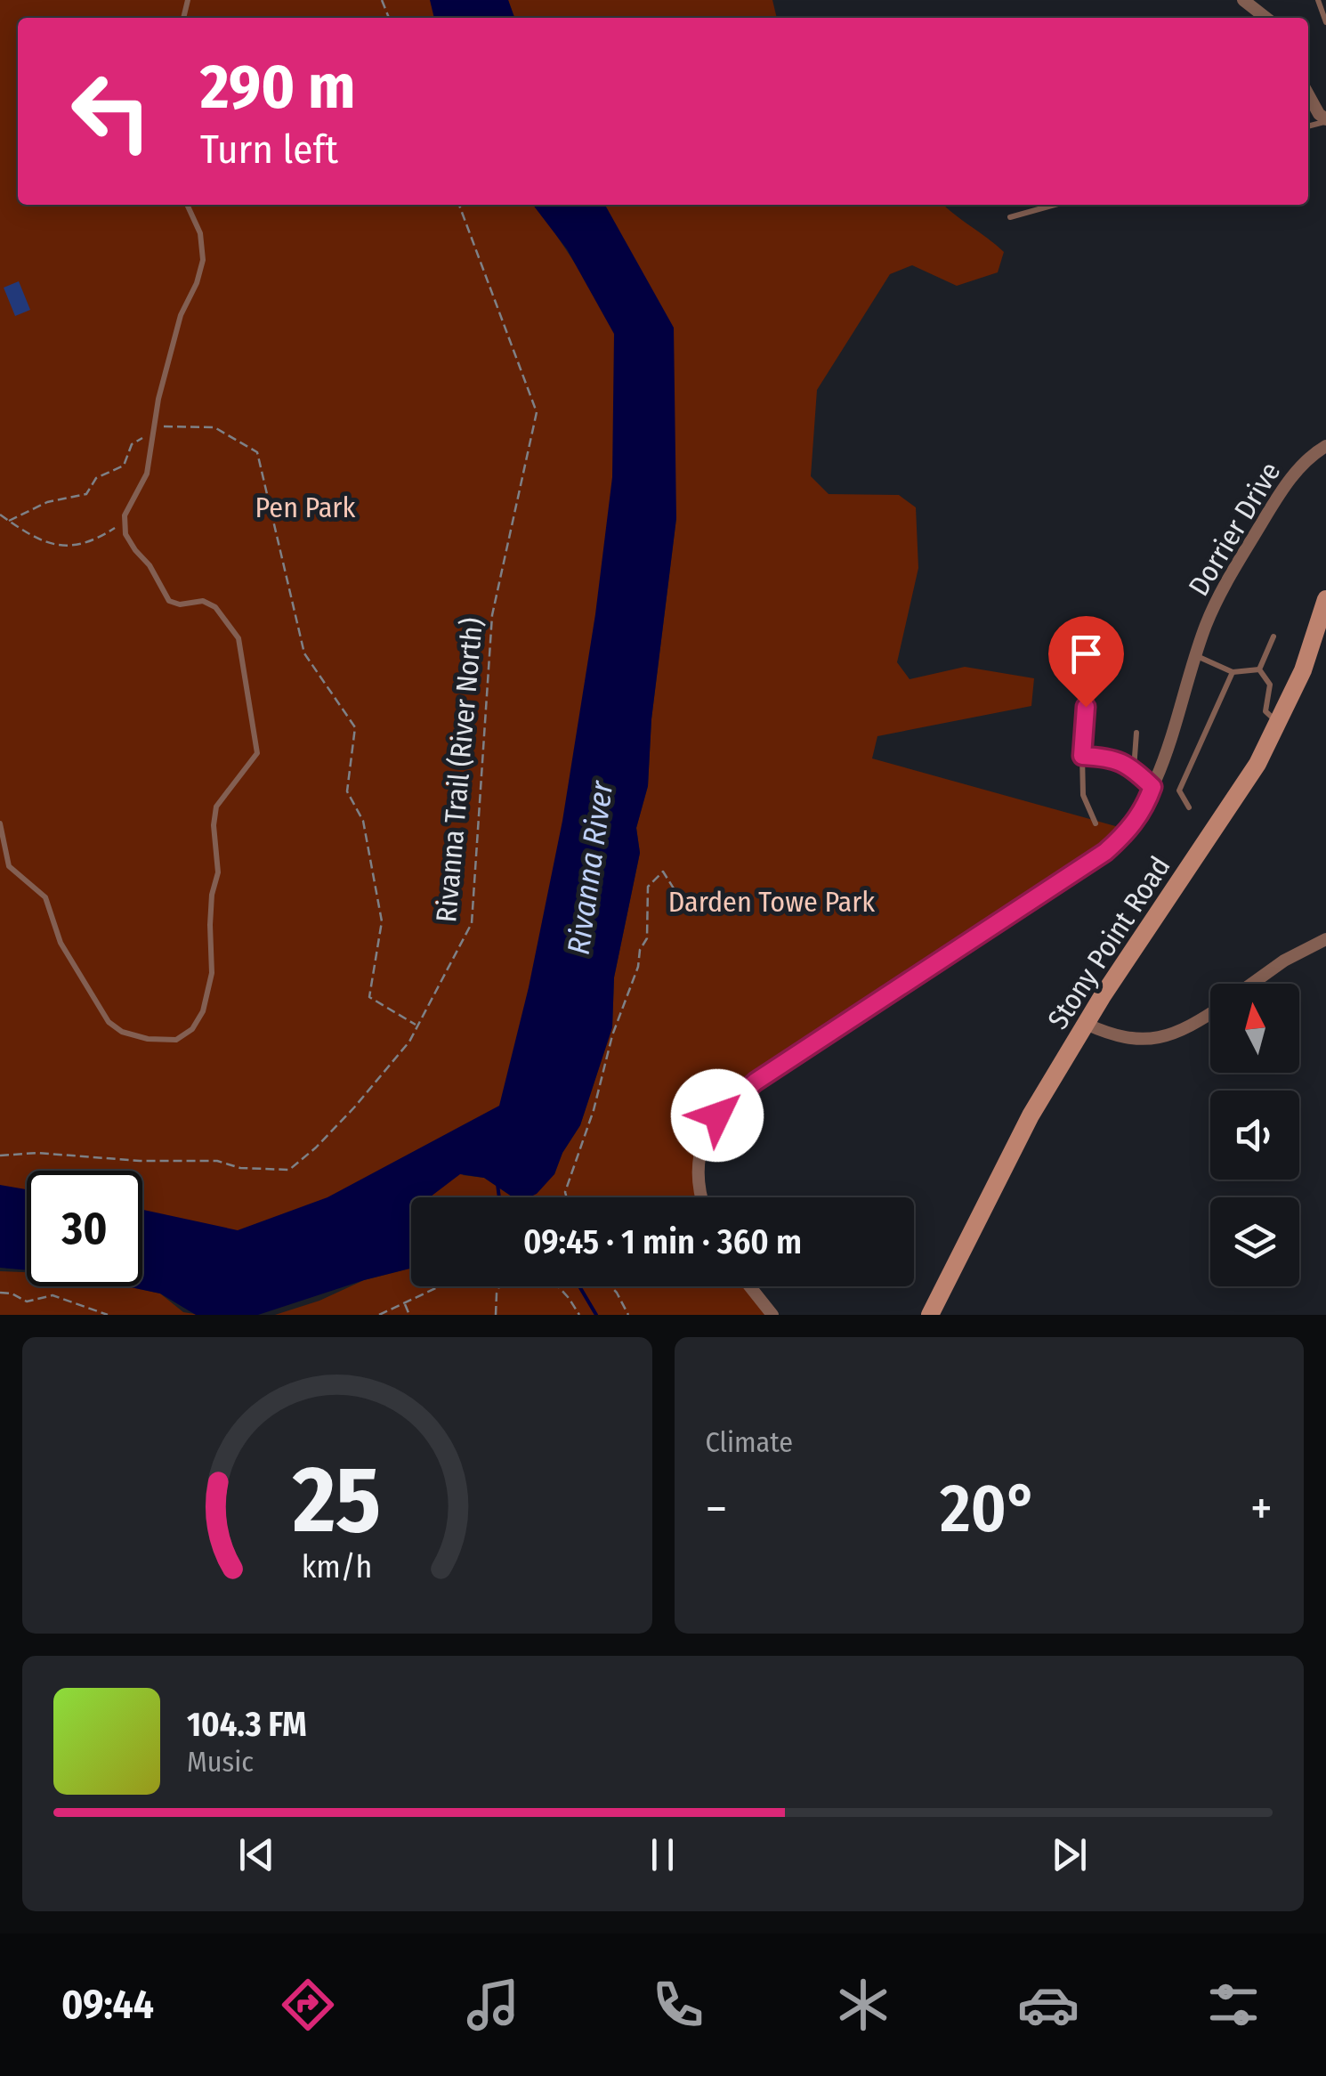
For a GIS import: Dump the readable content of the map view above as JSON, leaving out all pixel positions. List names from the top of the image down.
{
  "streets": {
    "main road": ["Stony Point Road"],
    "street": ["Dorrier Drive"],
    "path": ["Rivanna Trail (River North)"]
  },
  "water": ["Rivanna River"],
  "parks": ["Pen Park", "Darden Towe Park"],
  "north": "top",
  "page": {
    "turn": ["290 m", "Turn left"],
    "limit": "30",
    "trip": "09:45 · 1 min · 360 m",
    "tile": "Climate",
    "heat": ["−", "20°", "+"],
    "song": ["104.3 FM", "Music"],
    "tabs": "09:44",
    "gauge": ["25", "km/h"]
  }
}
